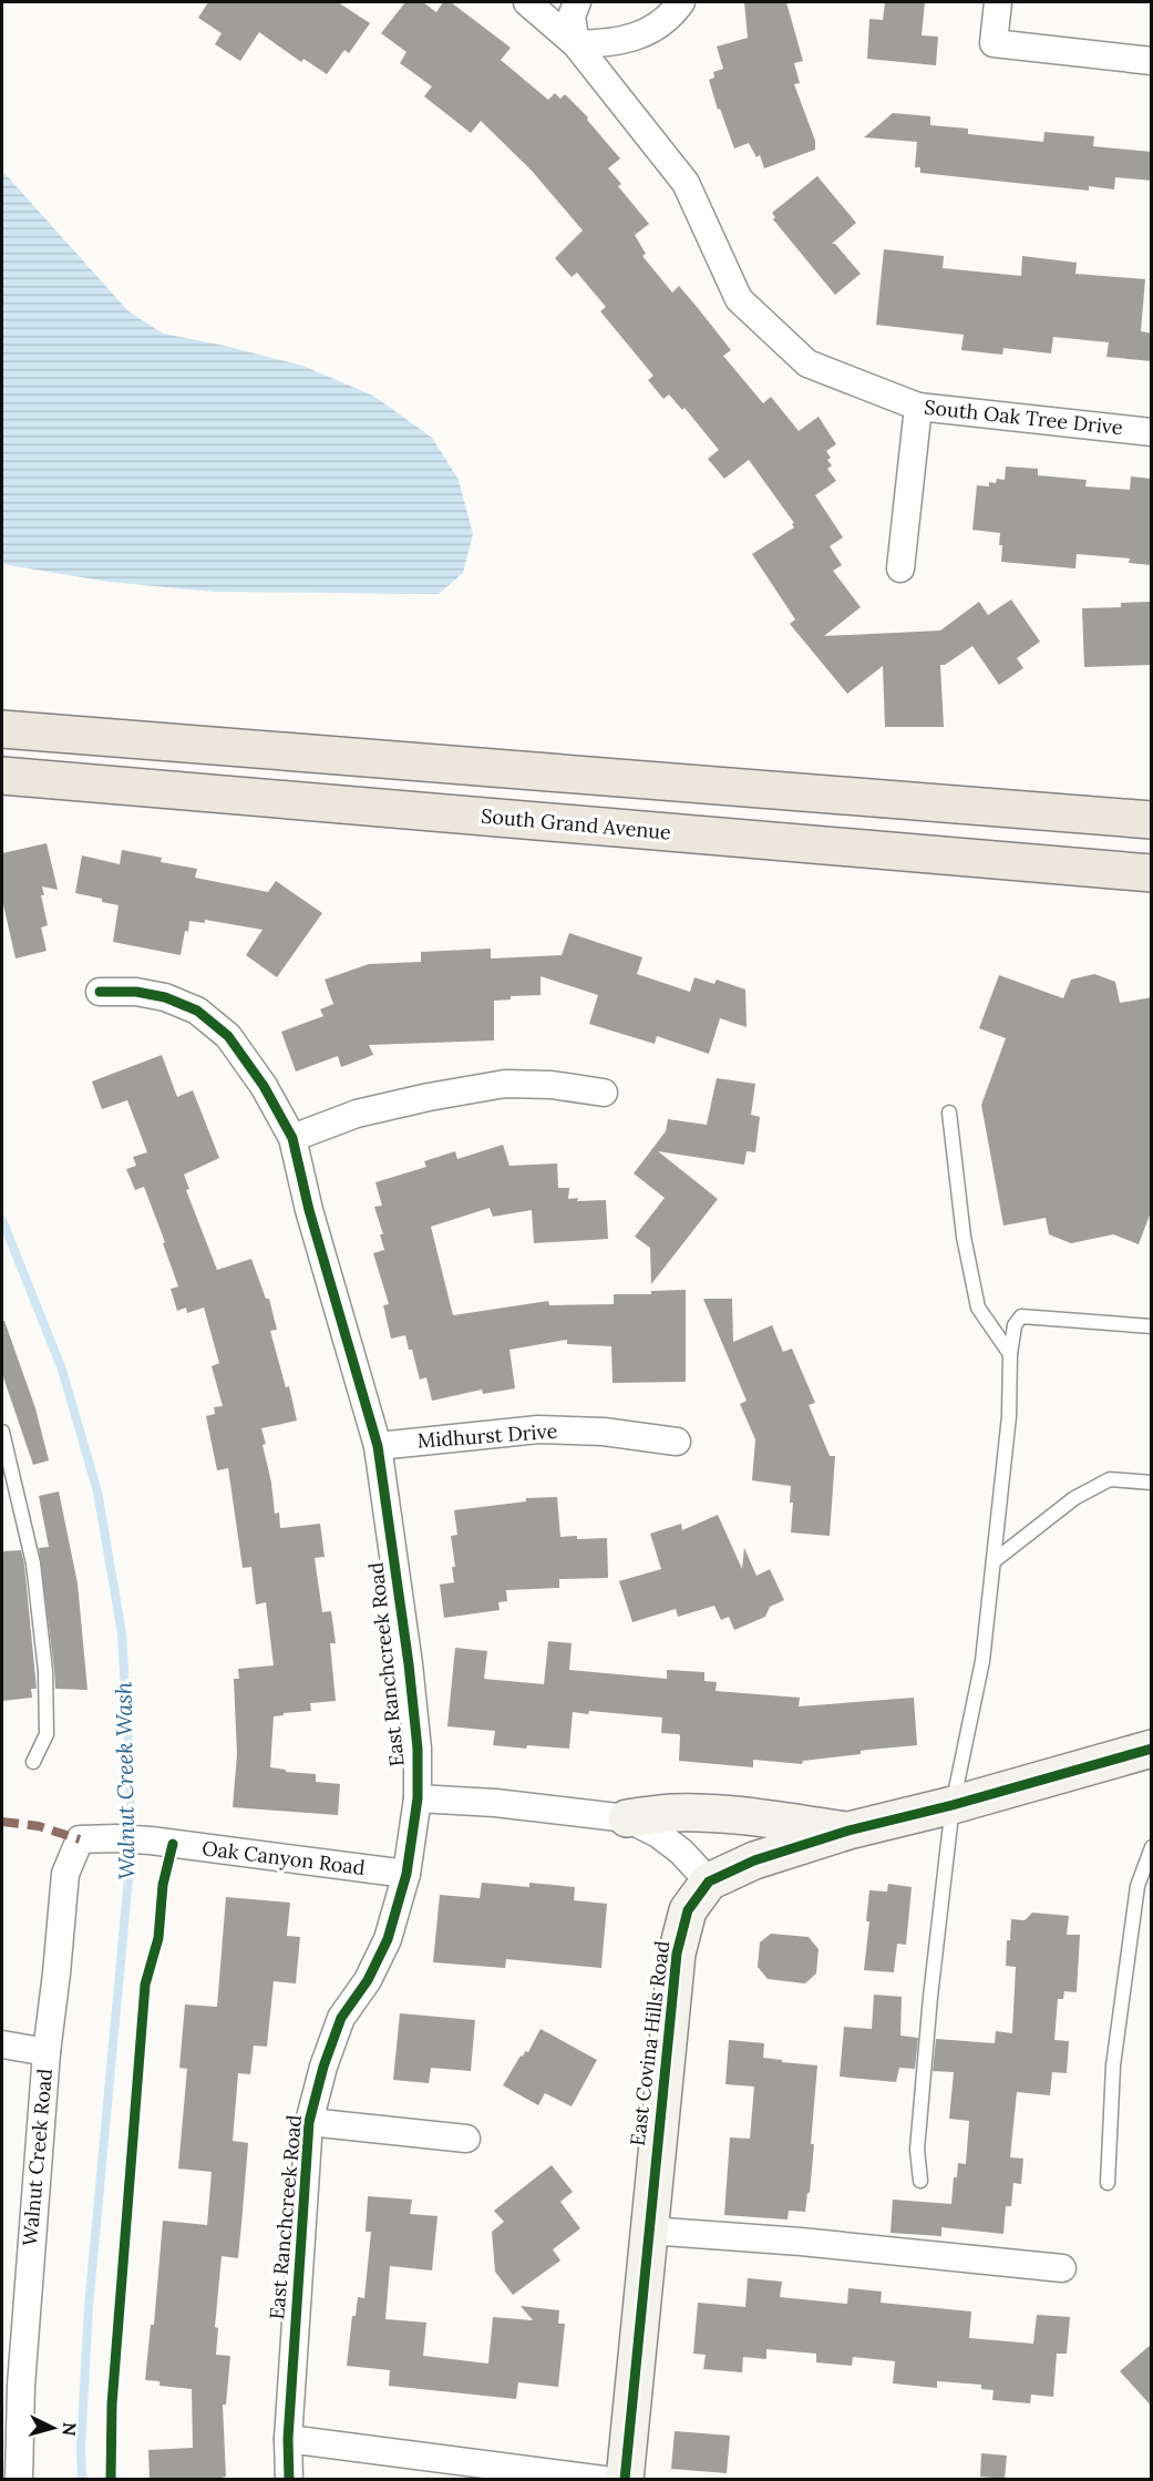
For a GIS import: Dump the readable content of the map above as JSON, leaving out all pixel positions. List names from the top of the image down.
{
  "streets": {
    "main road": ["South Grand Avenue"],
    "street": [
      "South Oak Tree Drive",
      "Midhurst Drive",
      "East Ranchcreek Road",
      "Oak Canyon Road",
      "East Covina Hills Road",
      "Walnut Creek Road"
    ]
  },
  "crossings": [
    ["Midhurst Drive", "East Ranchcreek Road"],
    ["East Ranchcreek Road", "Oak Canyon Road"],
    ["Oak Canyon Road", "Walnut Creek Road"]
  ],
  "water": ["Walnut Creek Wash"],
  "north": "right"
}
